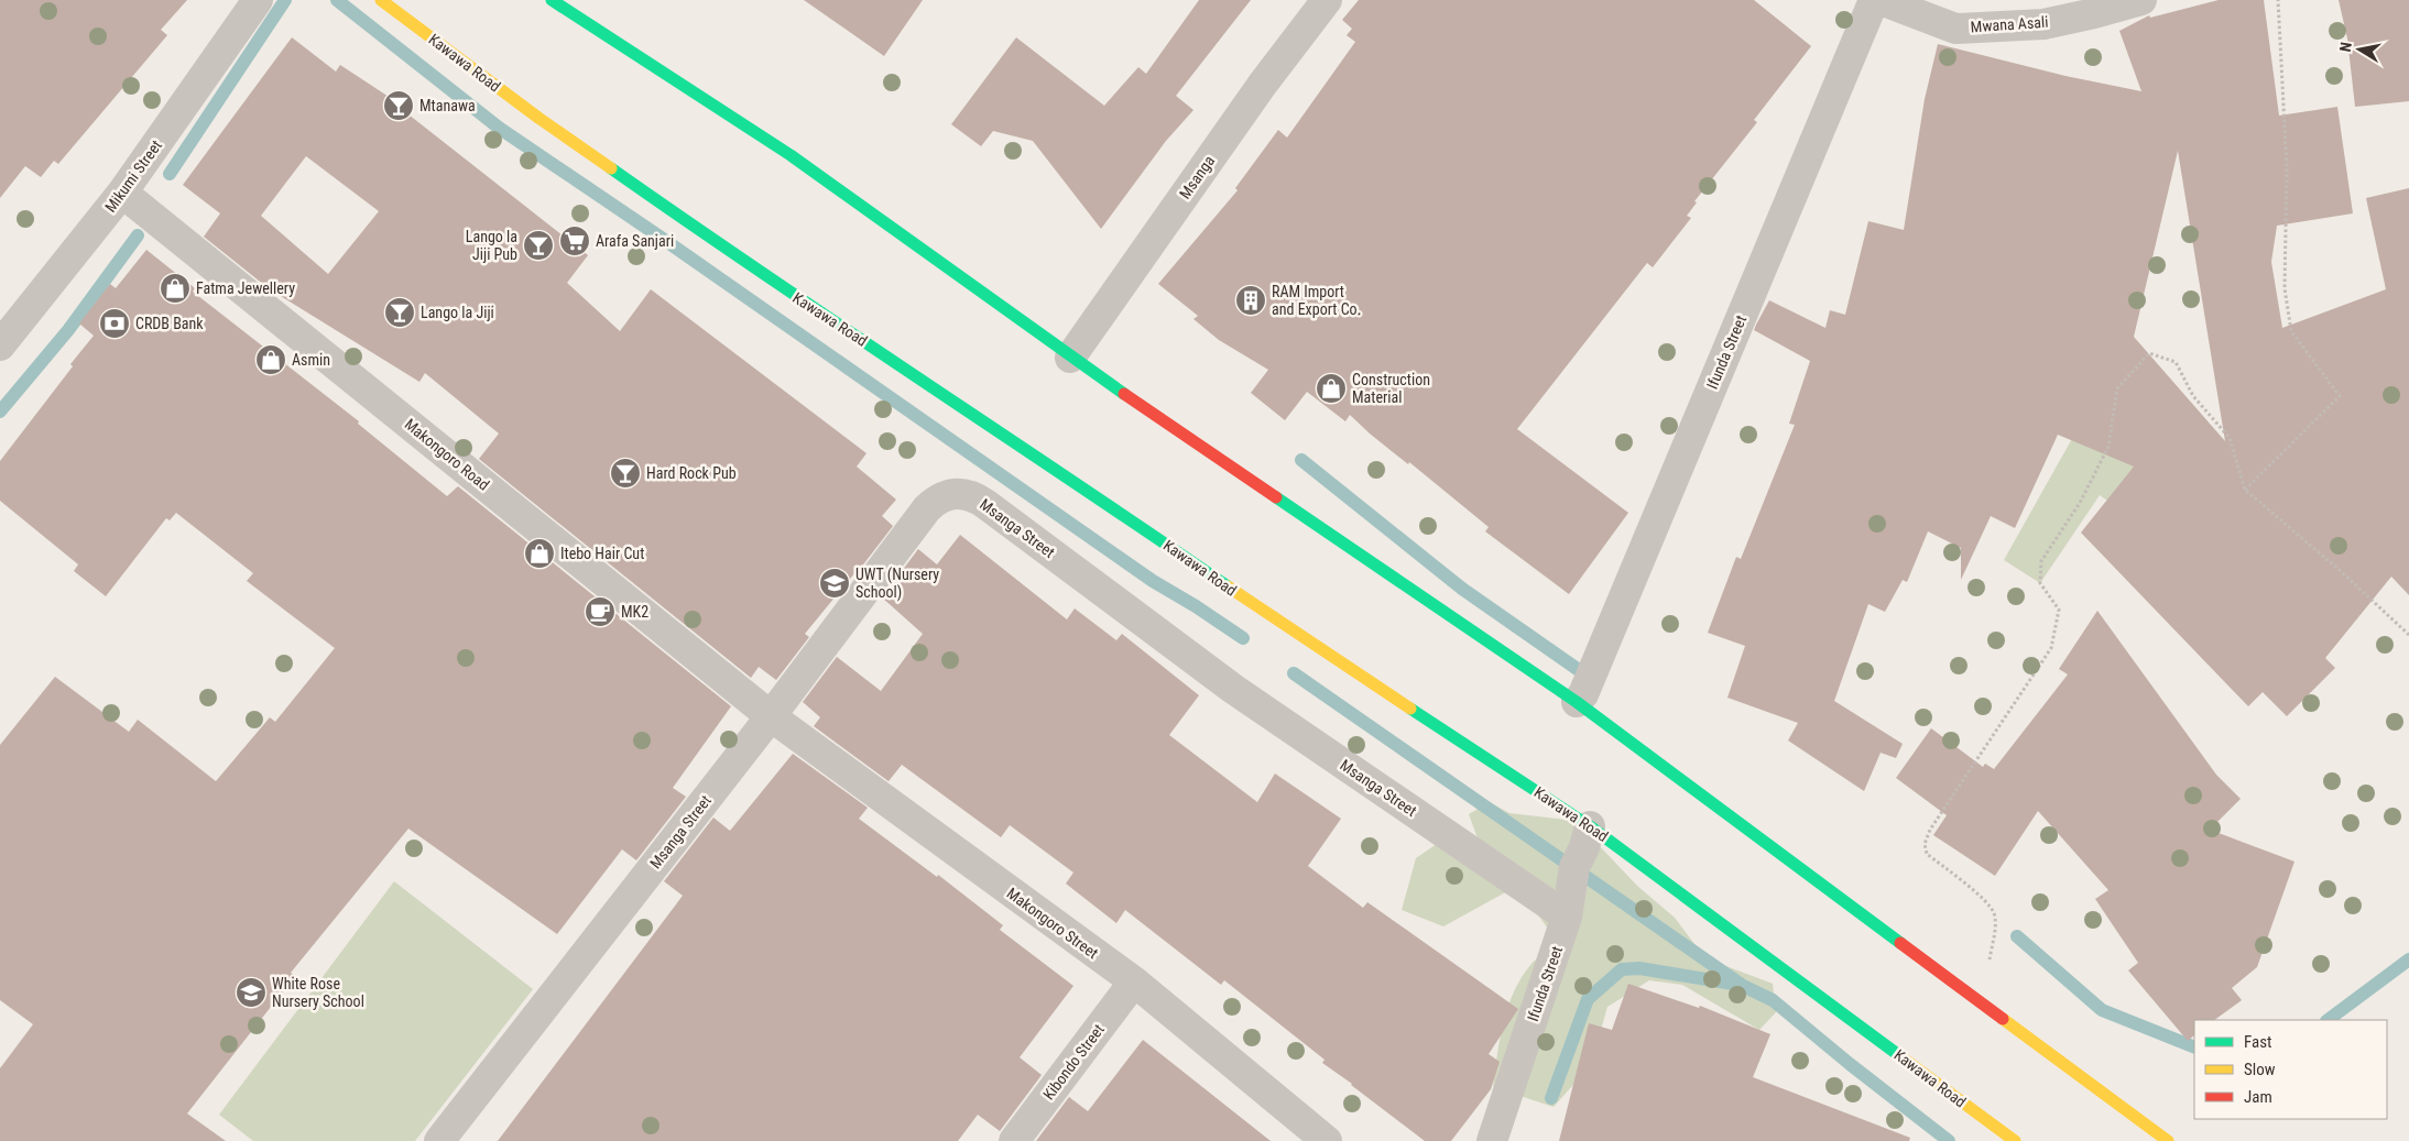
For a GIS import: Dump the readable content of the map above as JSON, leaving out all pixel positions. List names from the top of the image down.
{
  "streets": {
    "main road": ["Kawawa Road"],
    "street": [
      "Mwana Asali",
      "Mikumi Street",
      "Msanga",
      "Ifunda Street",
      "Makongoro Road",
      "Msanga Street",
      "Makongoro Street",
      "Kibondo Street"
    ]
  },
  "crossings": [
    ["Kawawa Road", "Ifunda Street"],
    ["Mikumi Street", "Makongoro Road"],
    ["Ifunda Street", "Msanga Street"],
    ["Makongoro Road", "Msanga Street"],
    ["Makongoro Road", "Makongoro Street"],
    ["Msanga Street", "Makongoro Street"],
    ["Makongoro Street", "Kibondo Street"]
  ],
  "places": {
    "bar": [
      "Mtanawa",
      "Lango la Jiji Pub",
      "Lango la Jiji",
      "Hard Rock Pub"
    ],
    "supermarket": ["Arafa Sanjari"],
    "shop": [
      "Fatma Jewellery",
      "Asmin",
      "Construction Material",
      "Itebo Hair Cut"
    ],
    "building": ["RAM Import and Export Co."],
    "bank": ["CRDB Bank"],
    "school or university": ["UWT (Nursery School)", "White Rose Nursery School"],
    "cafe": ["MK2"]
  },
  "legend": ["Fast", "Slow", "Jam"],
  "north": "left"
}
